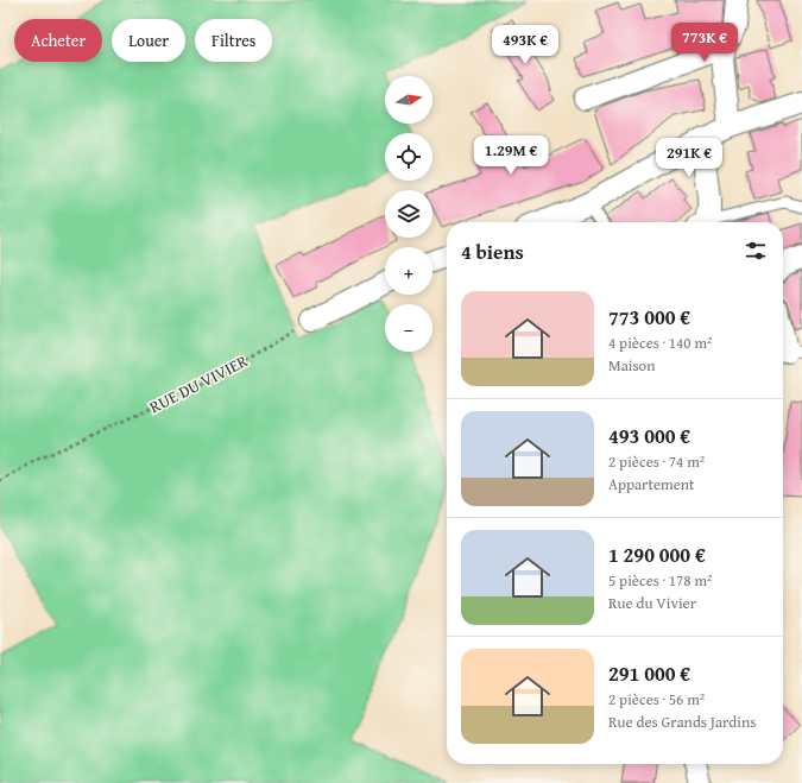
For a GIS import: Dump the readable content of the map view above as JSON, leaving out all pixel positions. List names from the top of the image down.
{
  "streets": {
    "path": ["RUE DU VIVIER"]
  },
  "north": "right",
  "page": {
    "chip": ["Acheter", "Louer", "Filtres"],
    "price": [
      "773K €",
      "493K €",
      "1.29M €",
      "291K €"
    ],
    "map_buttons": ["+", "−"],
    "heading": "4 biens",
    "list": [
      {
        "name": "773 000 €",
        "note": "4 pièces · 140 m² · Maison"
      },
      {
        "name": "493 000 €",
        "note": "2 pièces · 74 m² · Appartement"
      },
      {
        "name": "1 290 000 €",
        "note": "5 pièces · 178 m² · Rue du Vivier"
      },
      {
        "name": "291 000 €",
        "note": "2 pièces · 56 m² · Rue des Grands Jardins"
      }
    ]
  }
}
